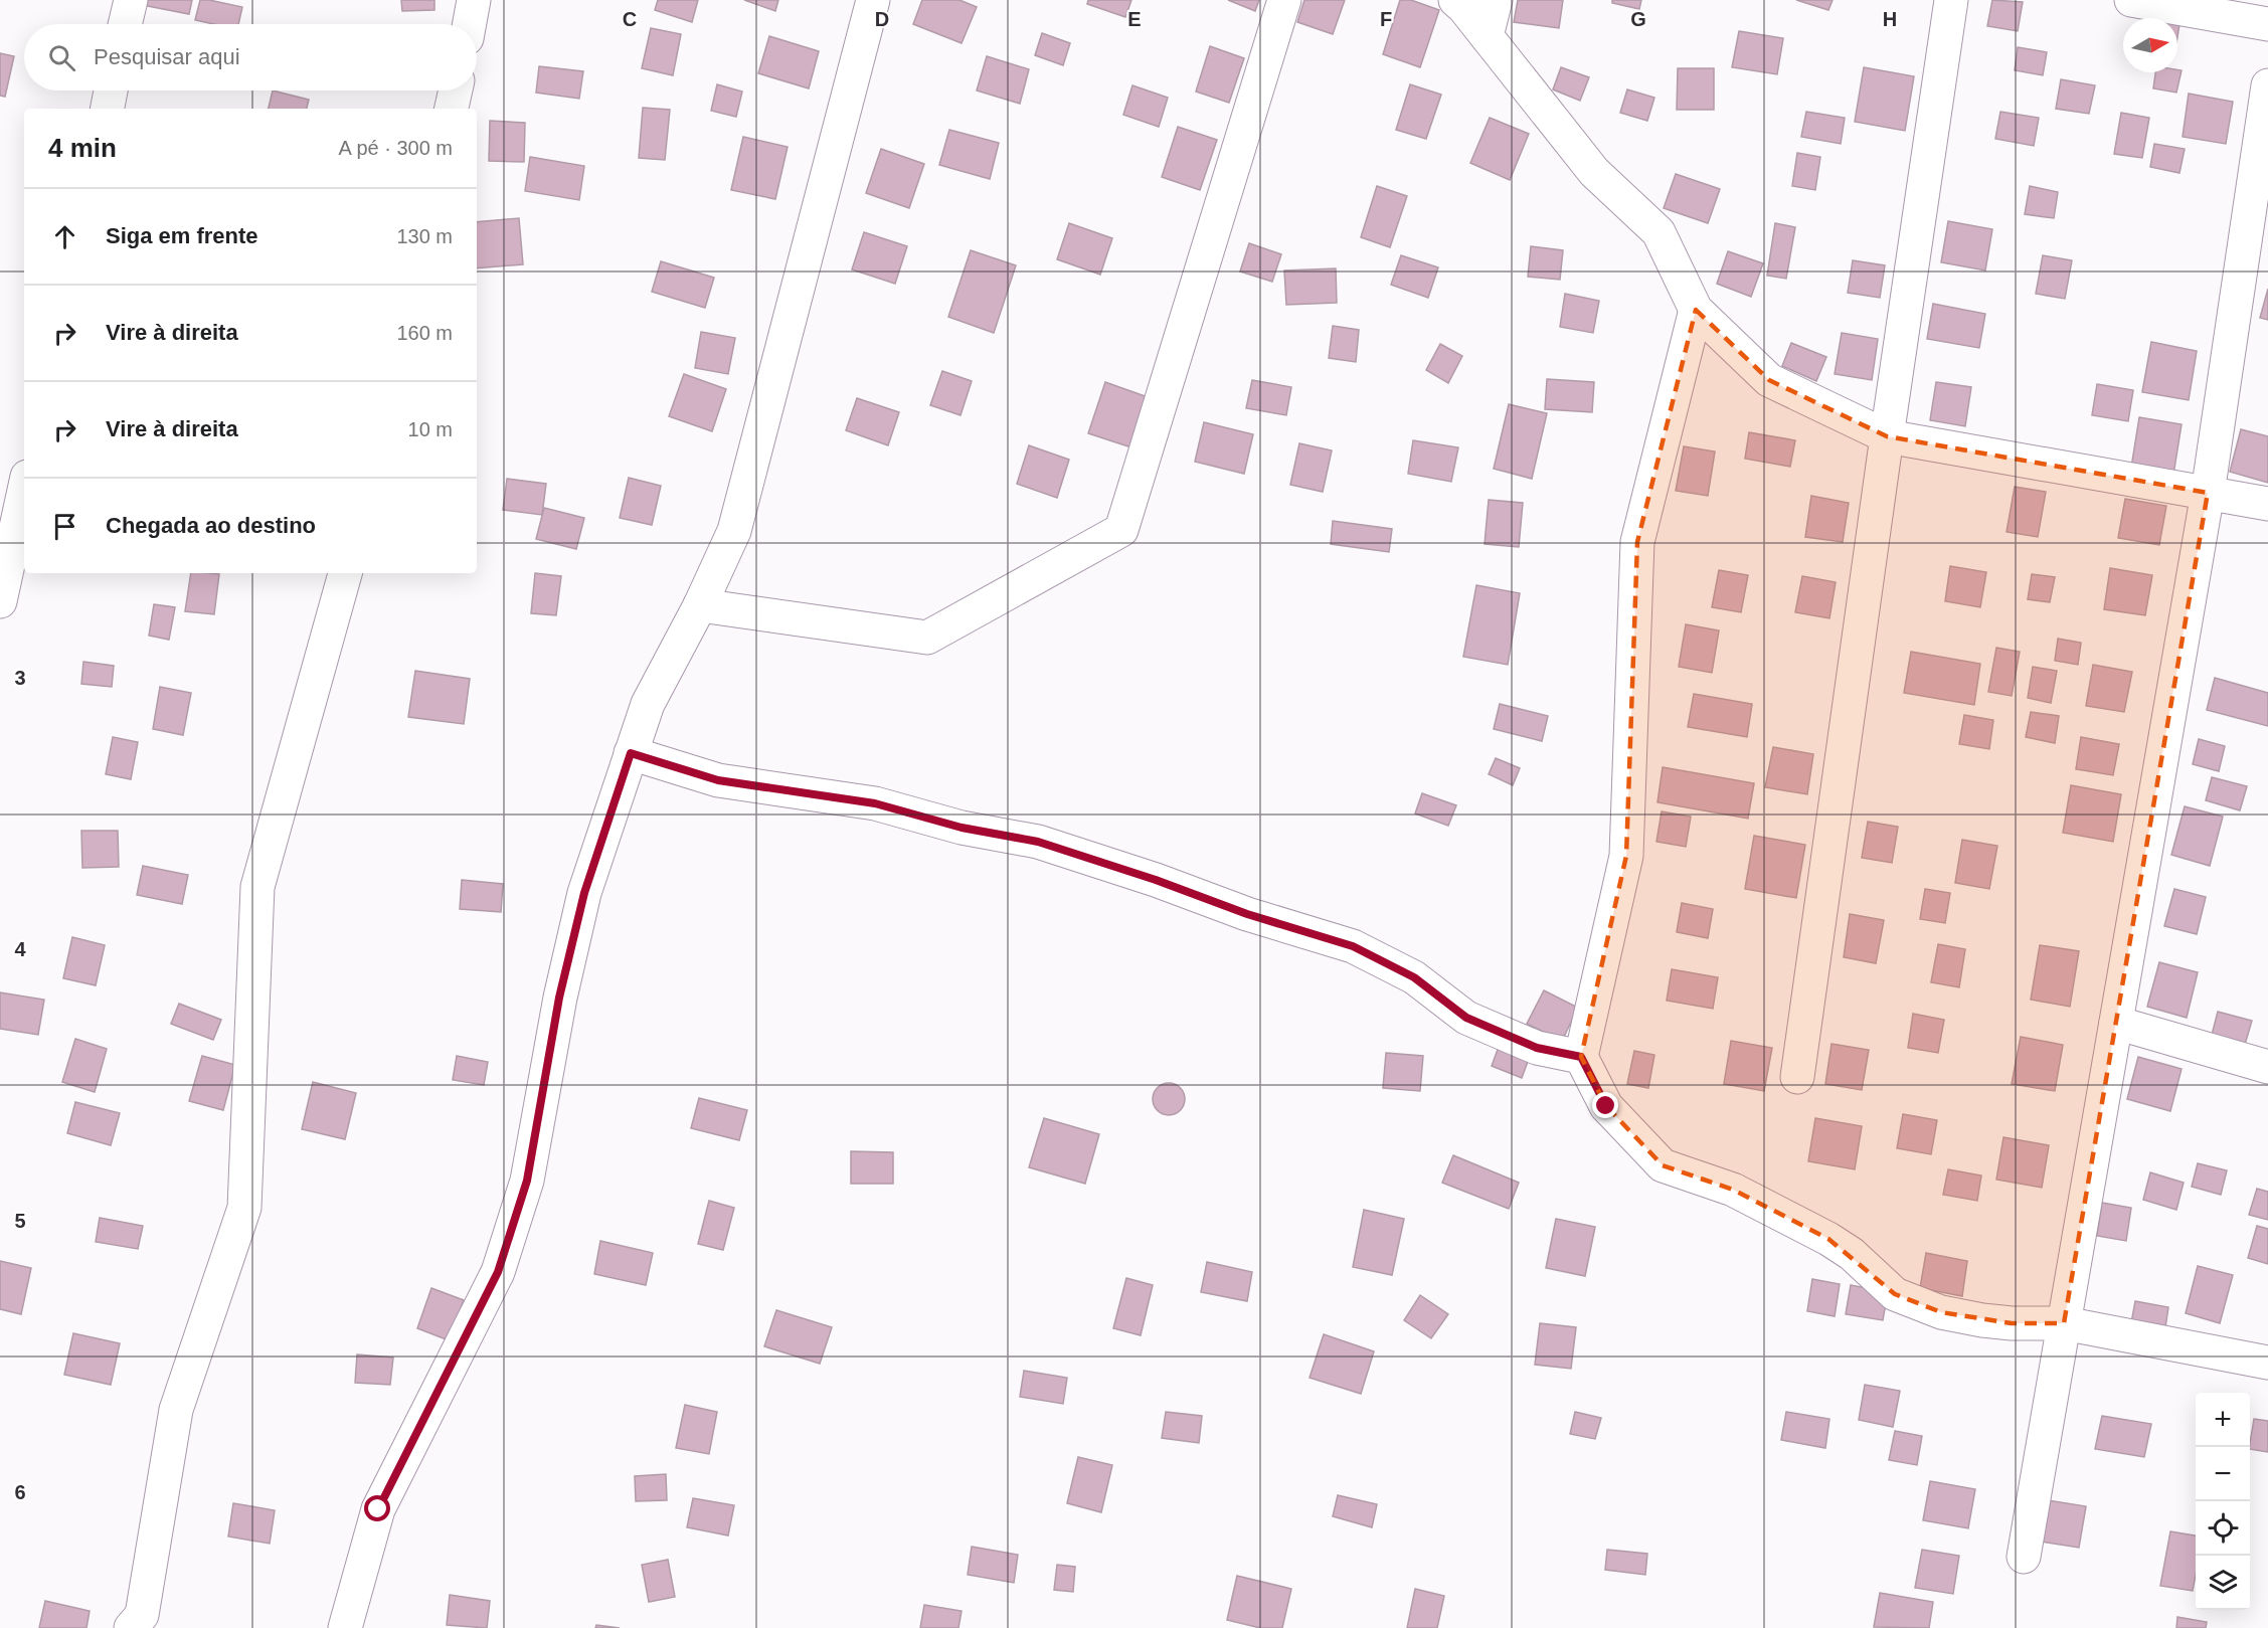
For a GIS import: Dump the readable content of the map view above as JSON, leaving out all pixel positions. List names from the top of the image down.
{
  "north": "right",
  "page": {
    "search": "Pesquisar aqui",
    "heading": ["4 min", "A pé · 300 m"],
    "list": [
      ["Siga em frente", "130 m"],
      ["Vire à direita", "160 m"],
      ["Vire à direita", "10 m"],
      "Chegada ao destino"
    ],
    "map_buttons": ["+", "−"]
  },
  "grid": {
    "columns": [
      "C",
      "D",
      "E",
      "F",
      "G",
      "H"
    ],
    "rows": [
      "3",
      "4",
      "5",
      "6"
    ]
  }
}
